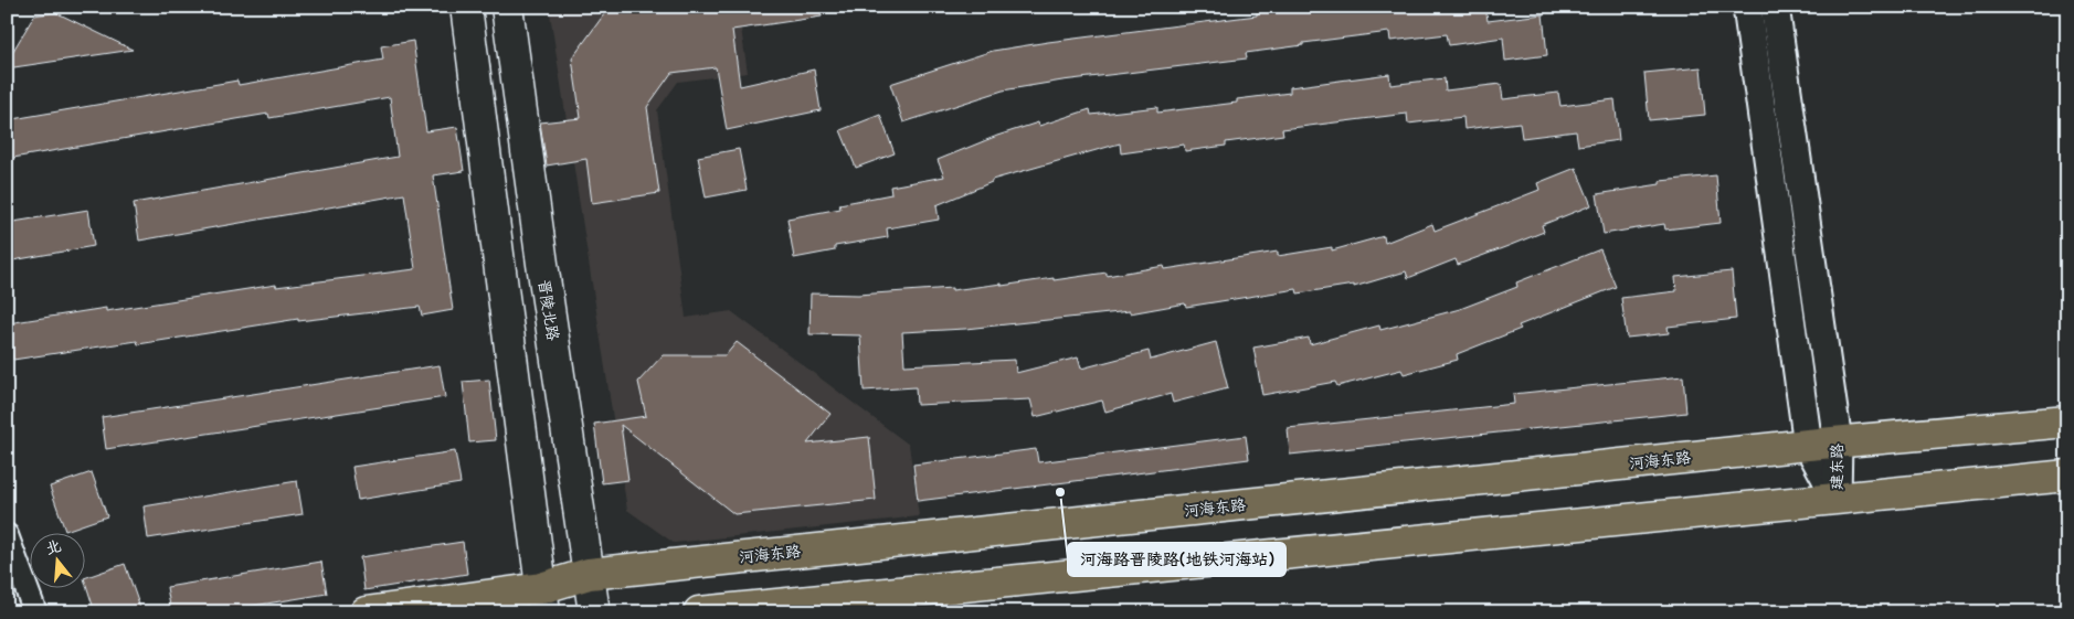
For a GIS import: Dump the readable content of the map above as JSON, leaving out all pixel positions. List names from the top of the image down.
{
  "streets": {
    "main road": ["晋陵北路", "河海东路"],
    "street": ["建东路"]
  },
  "crossings": [
    ["晋陵北路", "河海东路"],
    ["河海东路", "建东路"]
  ],
  "places": ["河海路晋陵路(地铁河海站)"],
  "north": "top"
}
